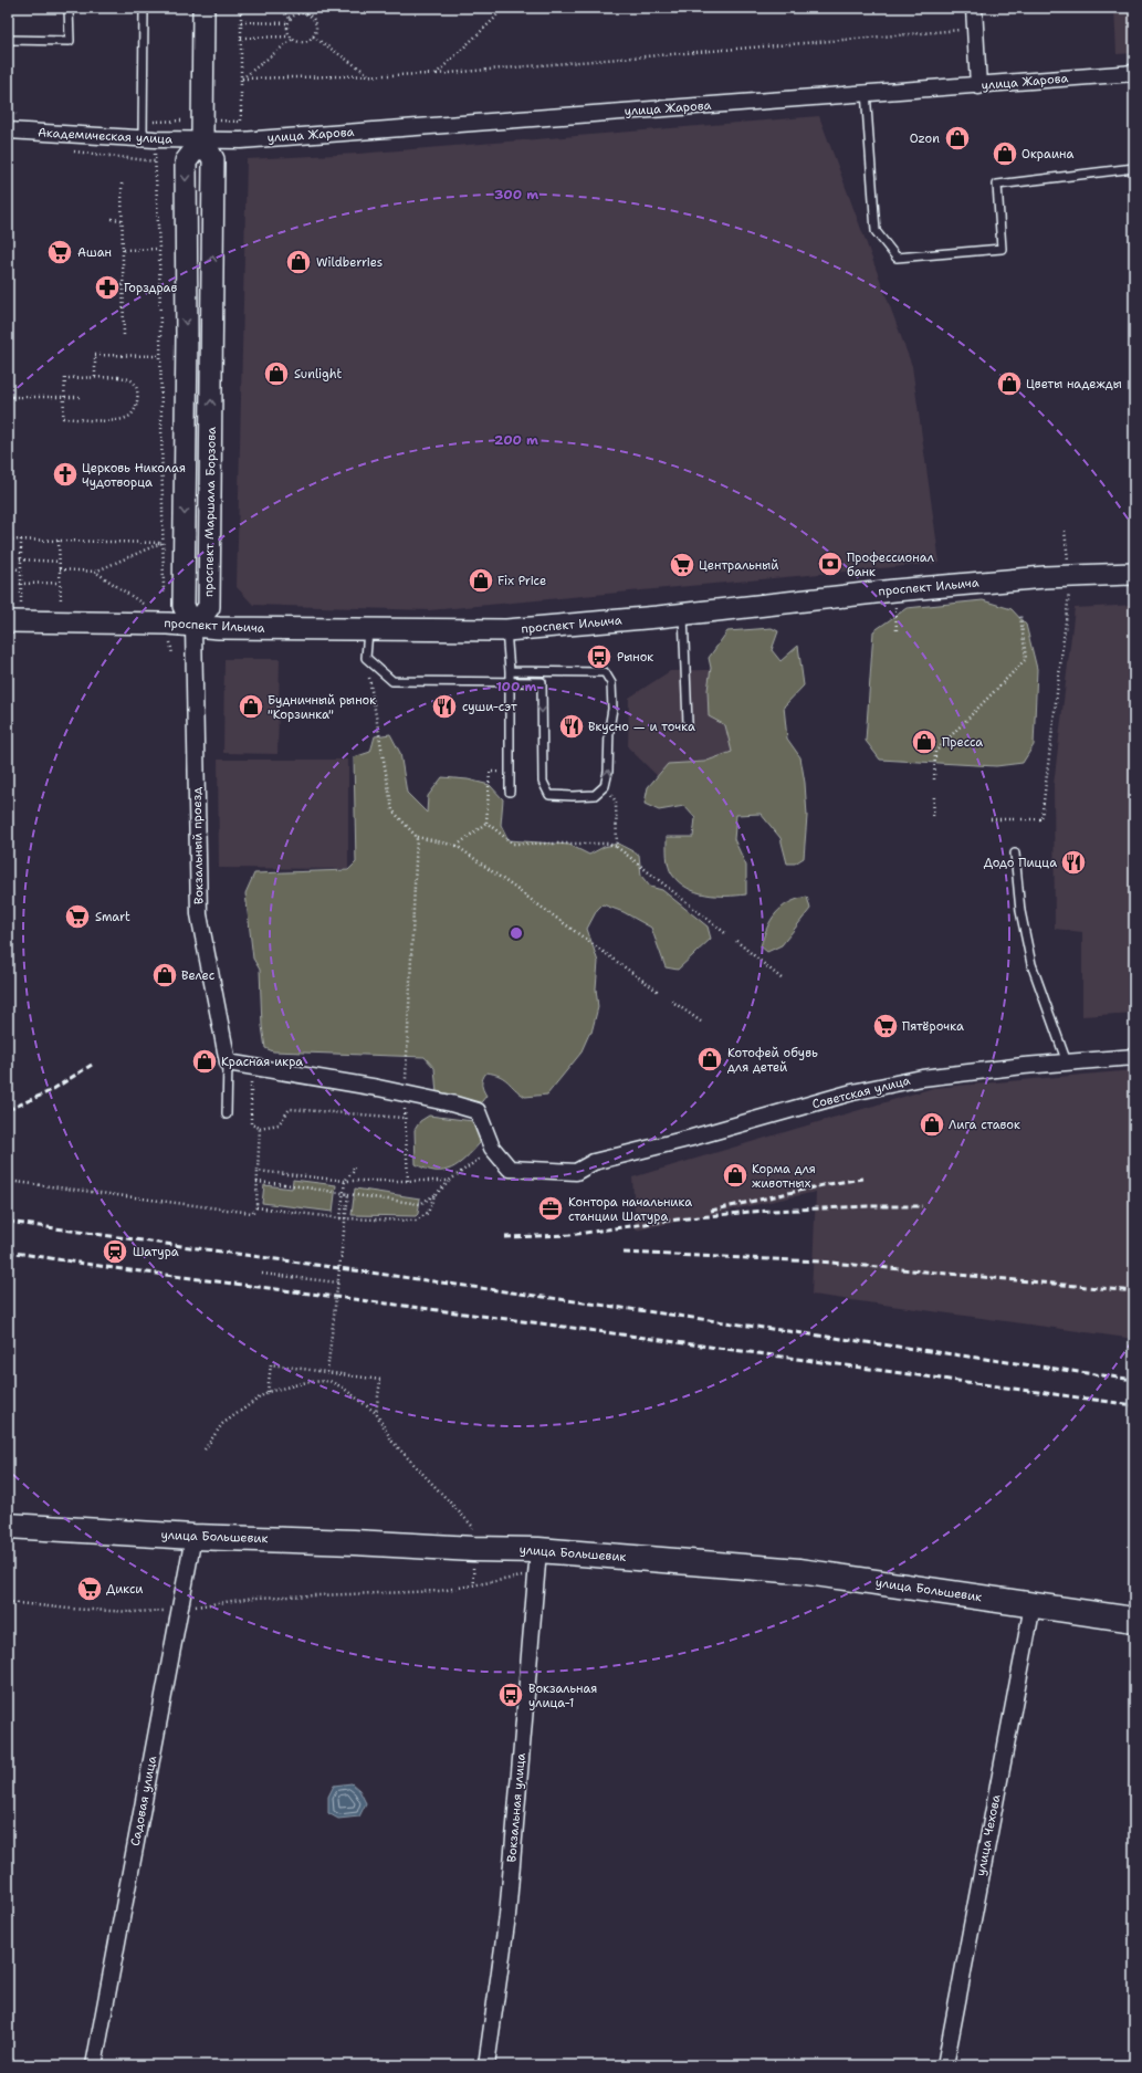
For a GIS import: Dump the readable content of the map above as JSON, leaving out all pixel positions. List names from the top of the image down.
{
  "streets": {
    "main road": ["улица Большевик"],
    "street": [
      "улица Жарова",
      "Академическая улица",
      "проспект Маршала Борзова",
      "проспект Ильича",
      "Вокзальный проезд",
      "Советская улица",
      "Садовая улица",
      "Вокзальная улица",
      "улица Чехова"
    ]
  },
  "crossings": [
    ["улица Жарова", "Академическая улица"],
    ["улица Жарова", "проспект Маршала Борзова"],
    ["Академическая улица", "проспект Маршала Борзова"],
    ["проспект Маршала Борзова", "проспект Ильича"],
    ["проспект Маршала Борзова", "Вокзальный проезд"],
    ["проспект Ильича", "Вокзальный проезд"],
    ["улица Большевик", "Садовая улица"],
    ["улица Большевик", "Вокзальная улица"],
    ["улица Большевик", "улица Чехова"]
  ],
  "places": {
    "shop": [
      "Ozon",
      "Окраина",
      "Wildberries",
      "Sunlight",
      "Цветы надежды",
      "Fix Price",
      "Будничный рынок \"Корзинка\"",
      "Пресса",
      "Велес",
      "Котофей обувь для детей",
      "Красная икра",
      "Лига ставок",
      "Корма для животных"
    ],
    "supermarket": [
      "Ашан",
      "Центральный",
      "Smart",
      "Пятёрочка",
      "Дикси"
    ],
    "pharmacy": ["Горздрав"],
    "church": ["Церковь Николая Чудотворца"],
    "bank": ["Профессионал банк"],
    "bus stop": ["Рынок", "Вокзальная улица-1"],
    "restaurant": ["суши-сэт", "Вкусно — и точка", "Додо Пицца"],
    "office": ["Контора начальника станции Шатура"],
    "station": ["Шатура"]
  },
  "rings": ["300 m", "200 m", "100 m"]
}
